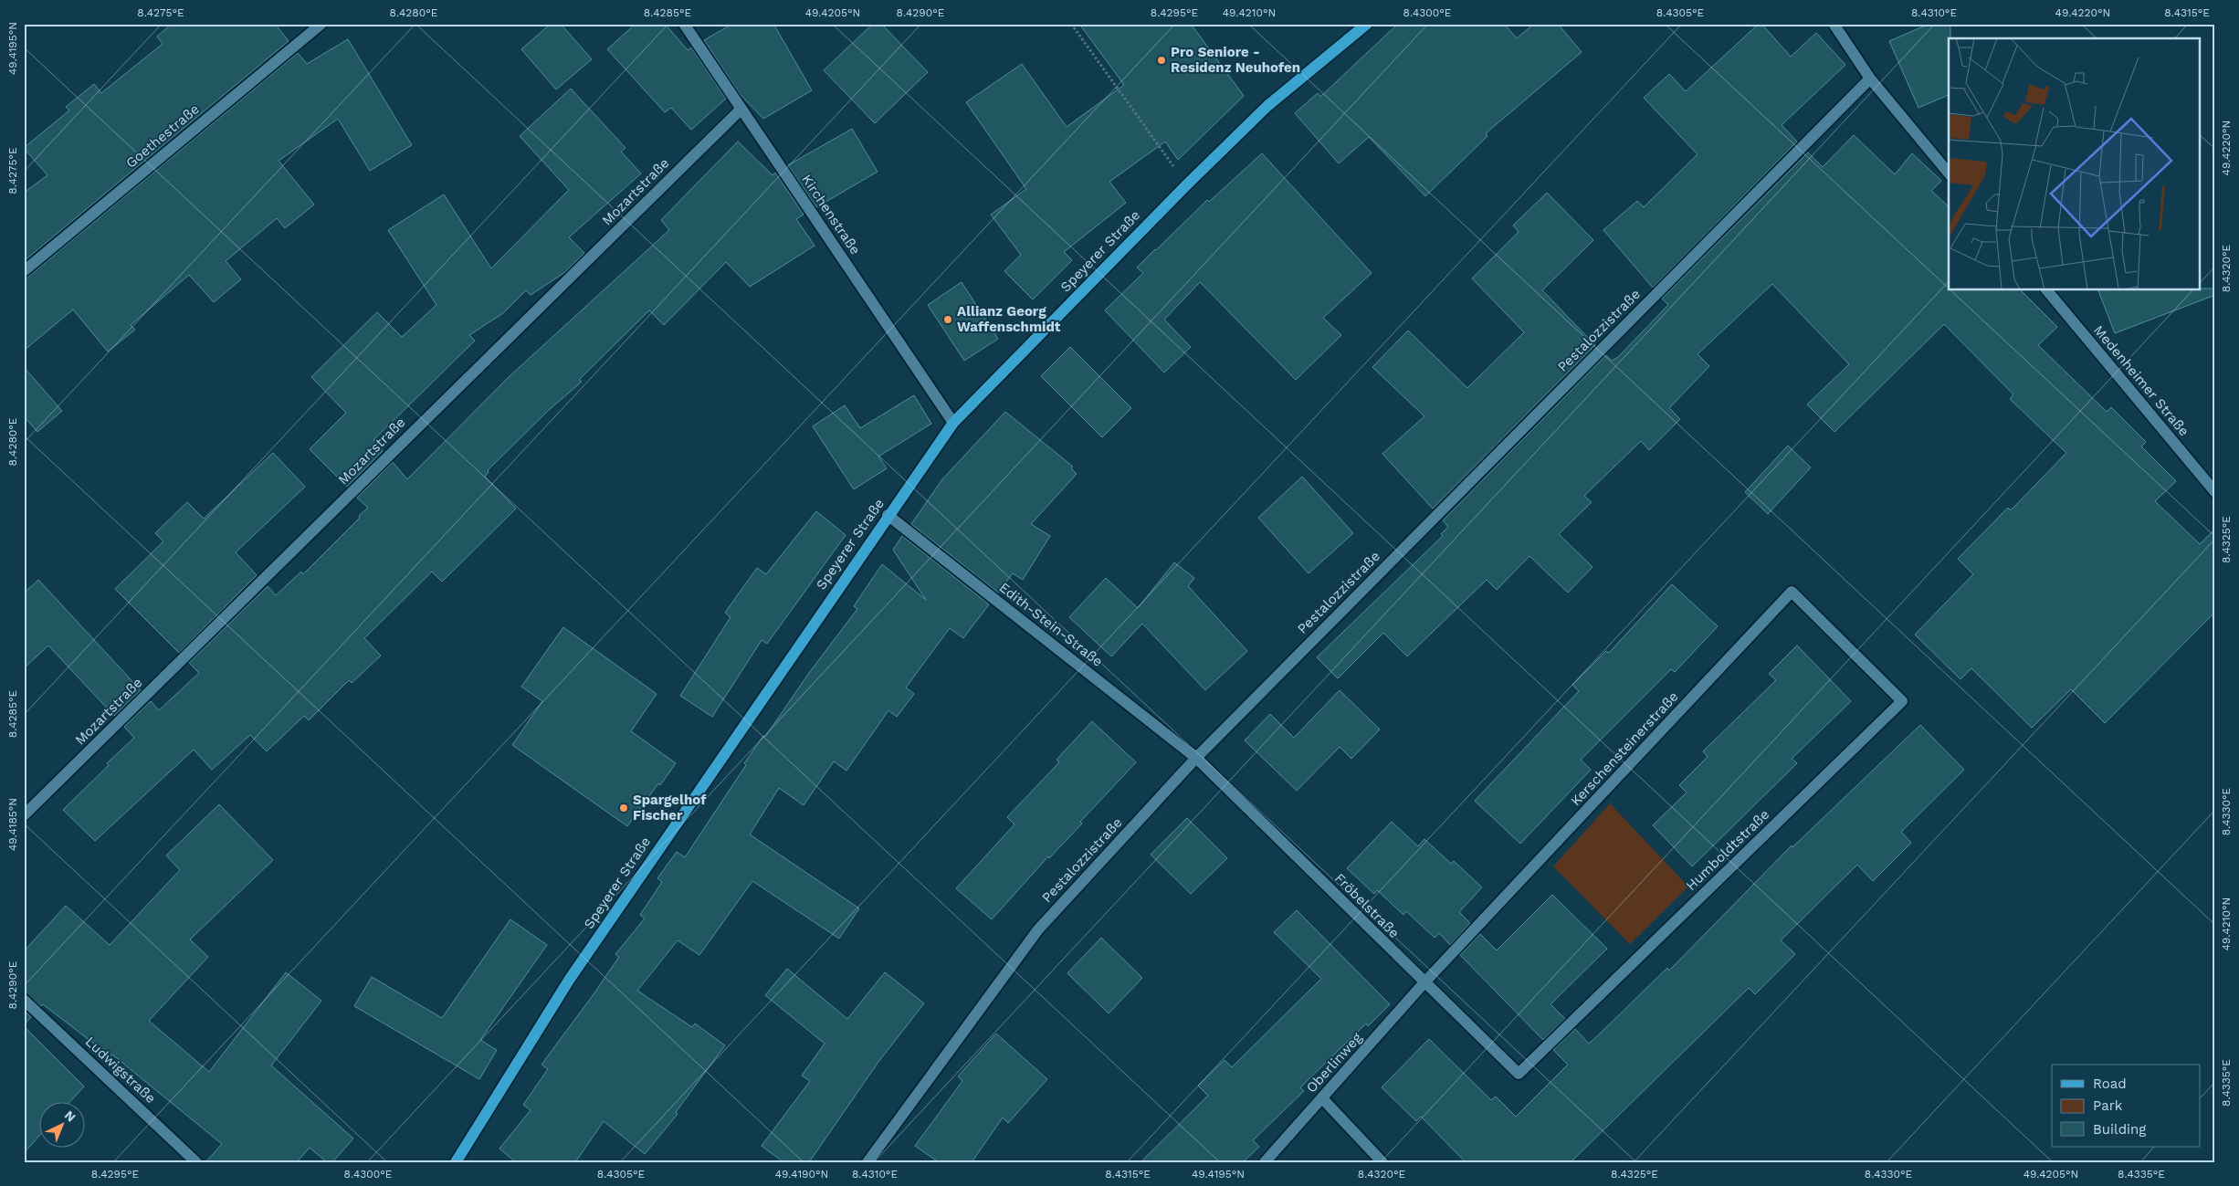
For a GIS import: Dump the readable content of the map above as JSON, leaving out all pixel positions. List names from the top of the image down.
{
  "streets": {
    "main road": ["Speyerer Straße"],
    "street": [
      "Goethestraße",
      "Mozartstraße",
      "Kirchenstraße",
      "Pestalozzistraße",
      "Medenheimer Straße",
      "Edith-Stein-Straße",
      "Kerschensteinerstraße",
      "Humboldtstraße",
      "Fröbelstraße",
      "Oberlinweg",
      "Ludwigstraße"
    ]
  },
  "crossings": [
    ["Mozartstraße", "Kirchenstraße"],
    ["Kirchenstraße", "Speyerer Straße"],
    ["Speyerer Straße", "Edith-Stein-Straße"],
    ["Pestalozzistraße", "Edith-Stein-Straße"],
    ["Pestalozzistraße", "Fröbelstraße"],
    ["Edith-Stein-Straße", "Fröbelstraße"],
    ["Kerschensteinerstraße", "Humboldtstraße"],
    ["Kerschensteinerstraße", "Fröbelstraße"],
    ["Kerschensteinerstraße", "Oberlinweg"],
    ["Humboldtstraße", "Fröbelstraße"],
    ["Fröbelstraße", "Oberlinweg"]
  ],
  "places": ["Pro Seniore - Residenz Neuhofen", "Allianz Georg Waffenschmidt", "Spargelhof Fischer"],
  "legend": ["Road", "Park", "Building"],
  "north": "top right",
  "coordinates": [
    "8.4275°E",
    "8.4280°E",
    "8.4285°E",
    "49.4205°N",
    "8.4290°E",
    "8.4295°E",
    "49.4210°N",
    "8.4300°E",
    "8.4305°E",
    "8.4310°E",
    "49.4220°N",
    "8.4315°E",
    "49.4195°N",
    "8.4320°E",
    "8.4325°E",
    "8.4330°E",
    "49.4185°N",
    "8.4335°E",
    "49.4190°N"
  ]
}
